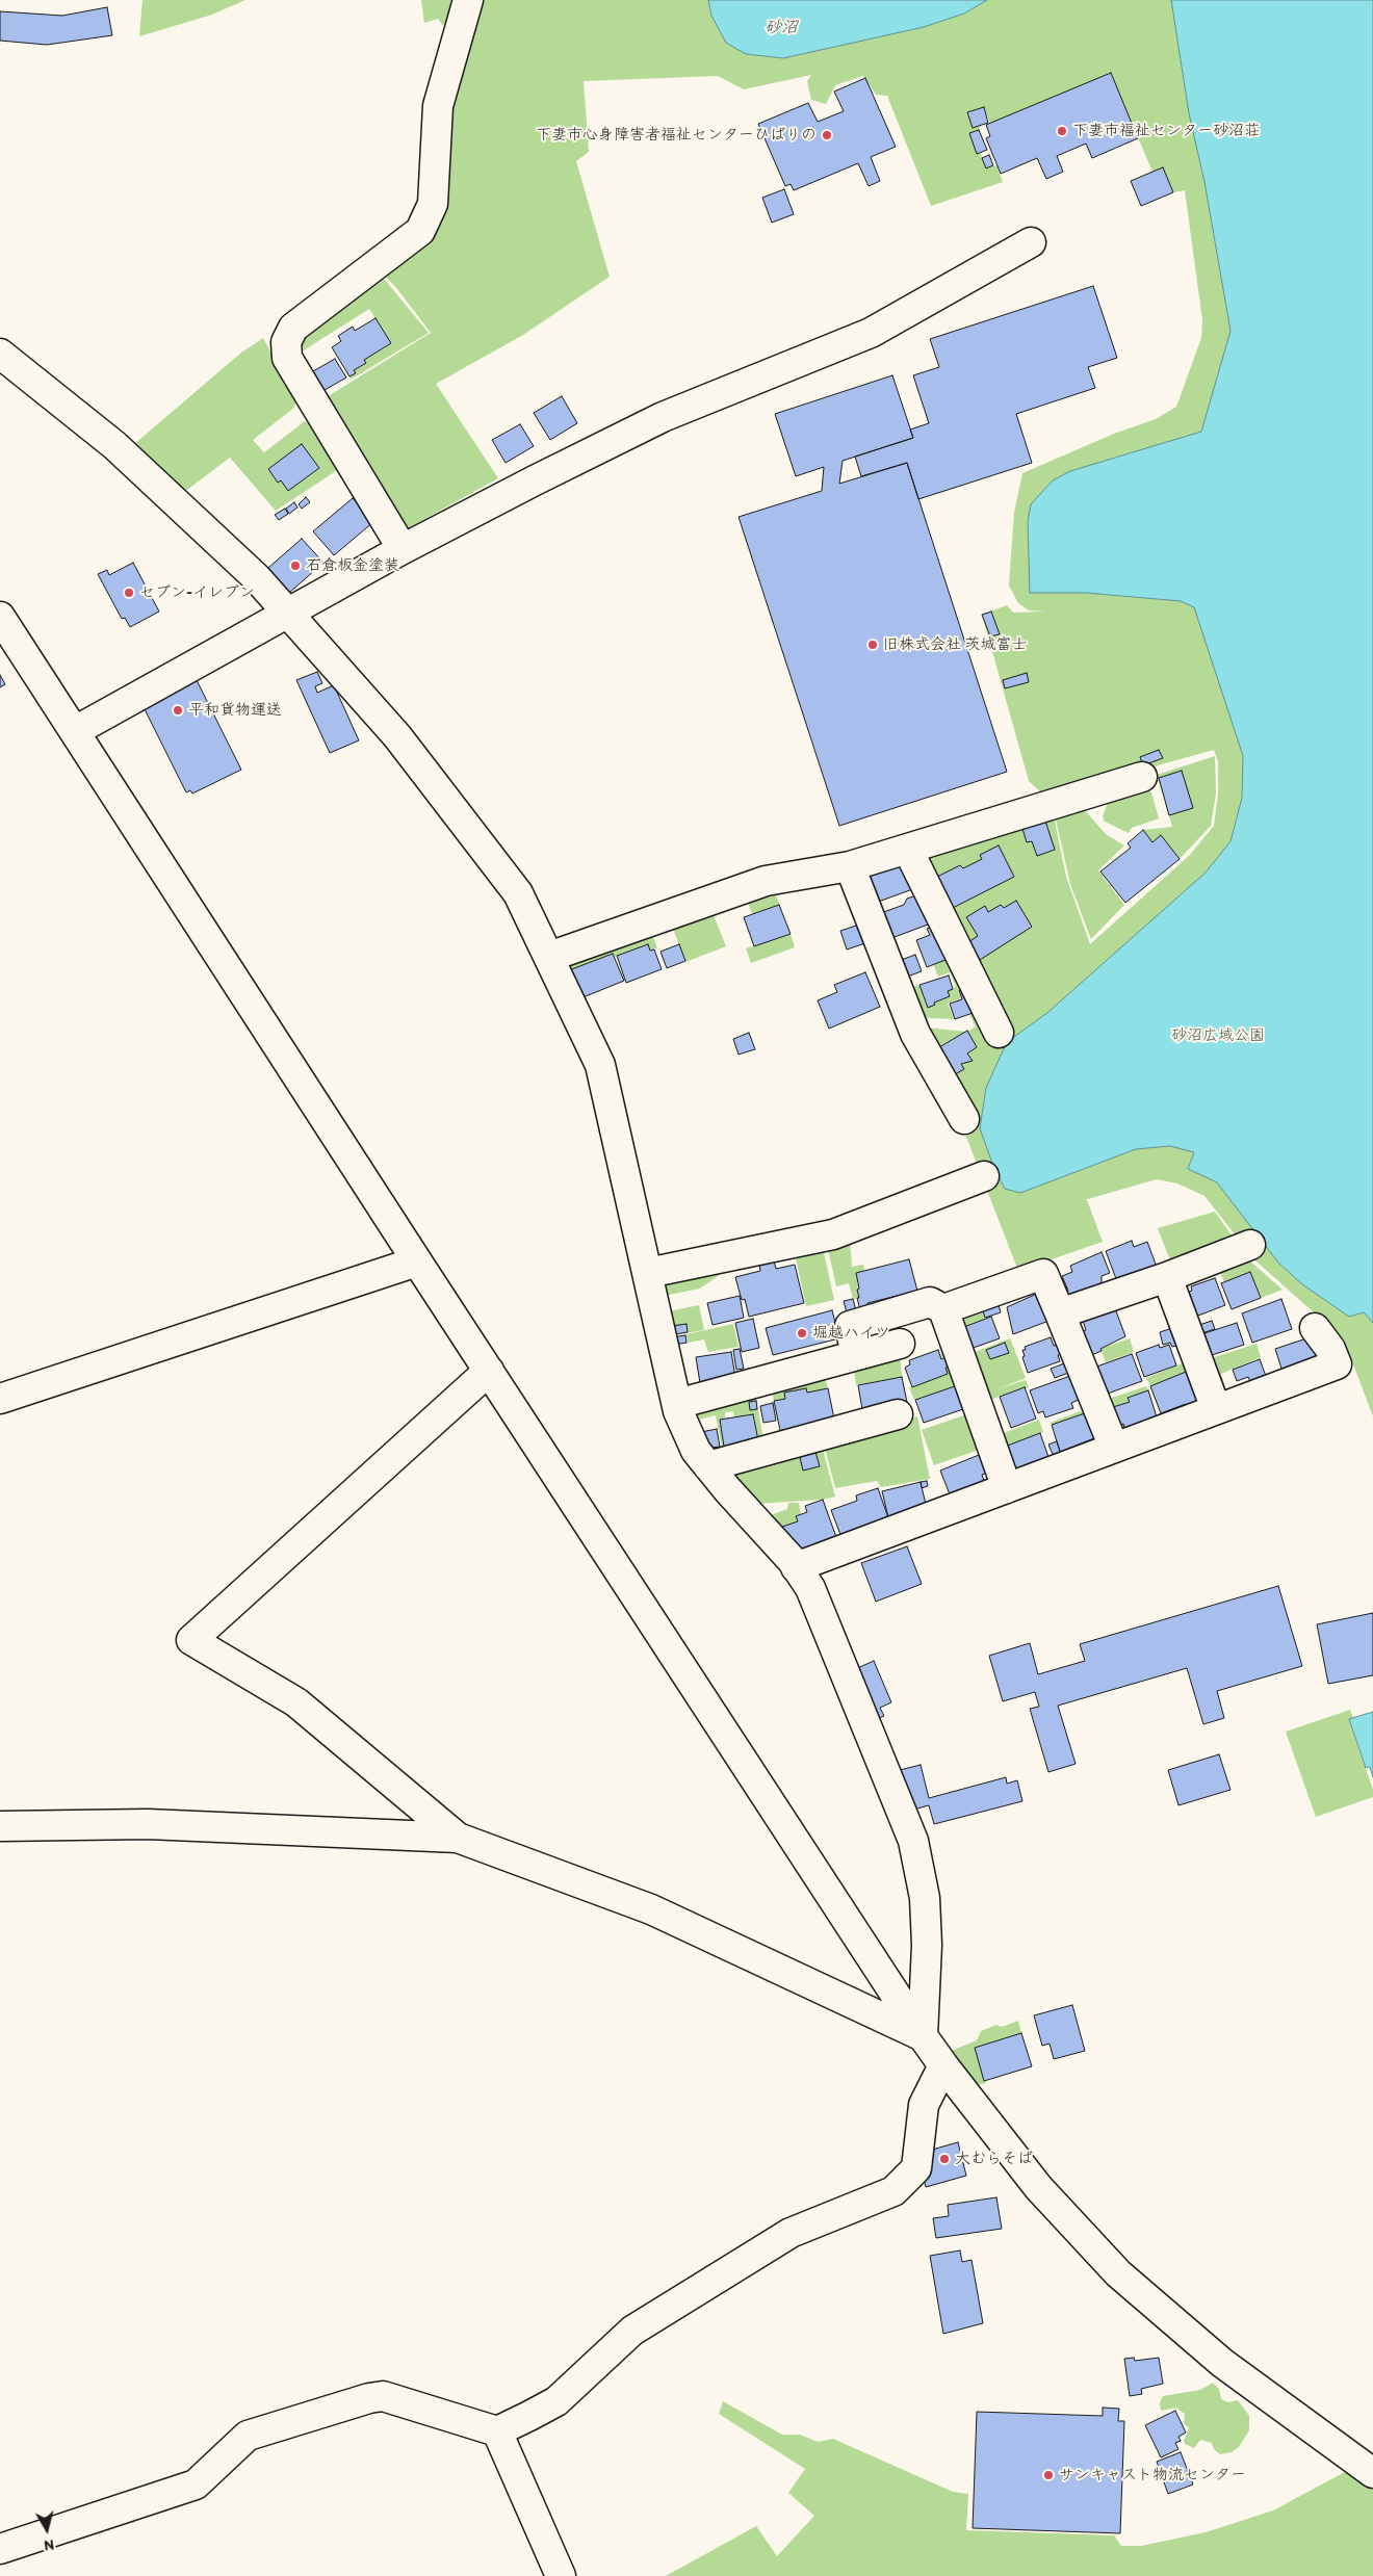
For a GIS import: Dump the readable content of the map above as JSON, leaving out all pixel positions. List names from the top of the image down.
{
  "water": ["砂沼"],
  "parks": ["砂沼広域公園"],
  "places": [
    "下妻市福祉センター砂沼荘",
    "下妻市心身障害者福祉センターひばりの",
    "石倉板金塗装",
    "セブン-イレブン",
    "旧株式会社 茨城富士",
    "平和貨物運送",
    "堀越ハイツ",
    "大むらそば",
    "サンキャスト物流センター"
  ],
  "north": "bottom"
}
